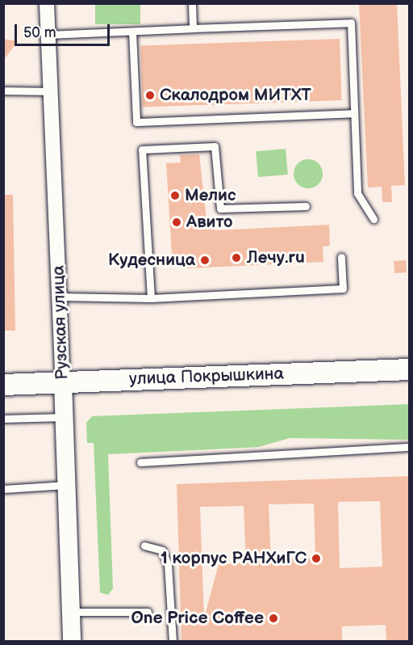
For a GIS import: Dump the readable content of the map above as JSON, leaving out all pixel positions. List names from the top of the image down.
{
  "streets": {
    "main road": ["улица Покрышкина"],
    "street": ["Рузская улица"]
  },
  "crossings": [
    ["Рузская улица", "улица Покрышкина"]
  ],
  "places": [
    "Скалодром МИТХТ",
    "Мелис",
    "Авито",
    "Лечу.ru",
    "Кудесница",
    "1 корпус РАНХиГС",
    "One Price Coffee"
  ],
  "scale_bar": "50 m"
}
